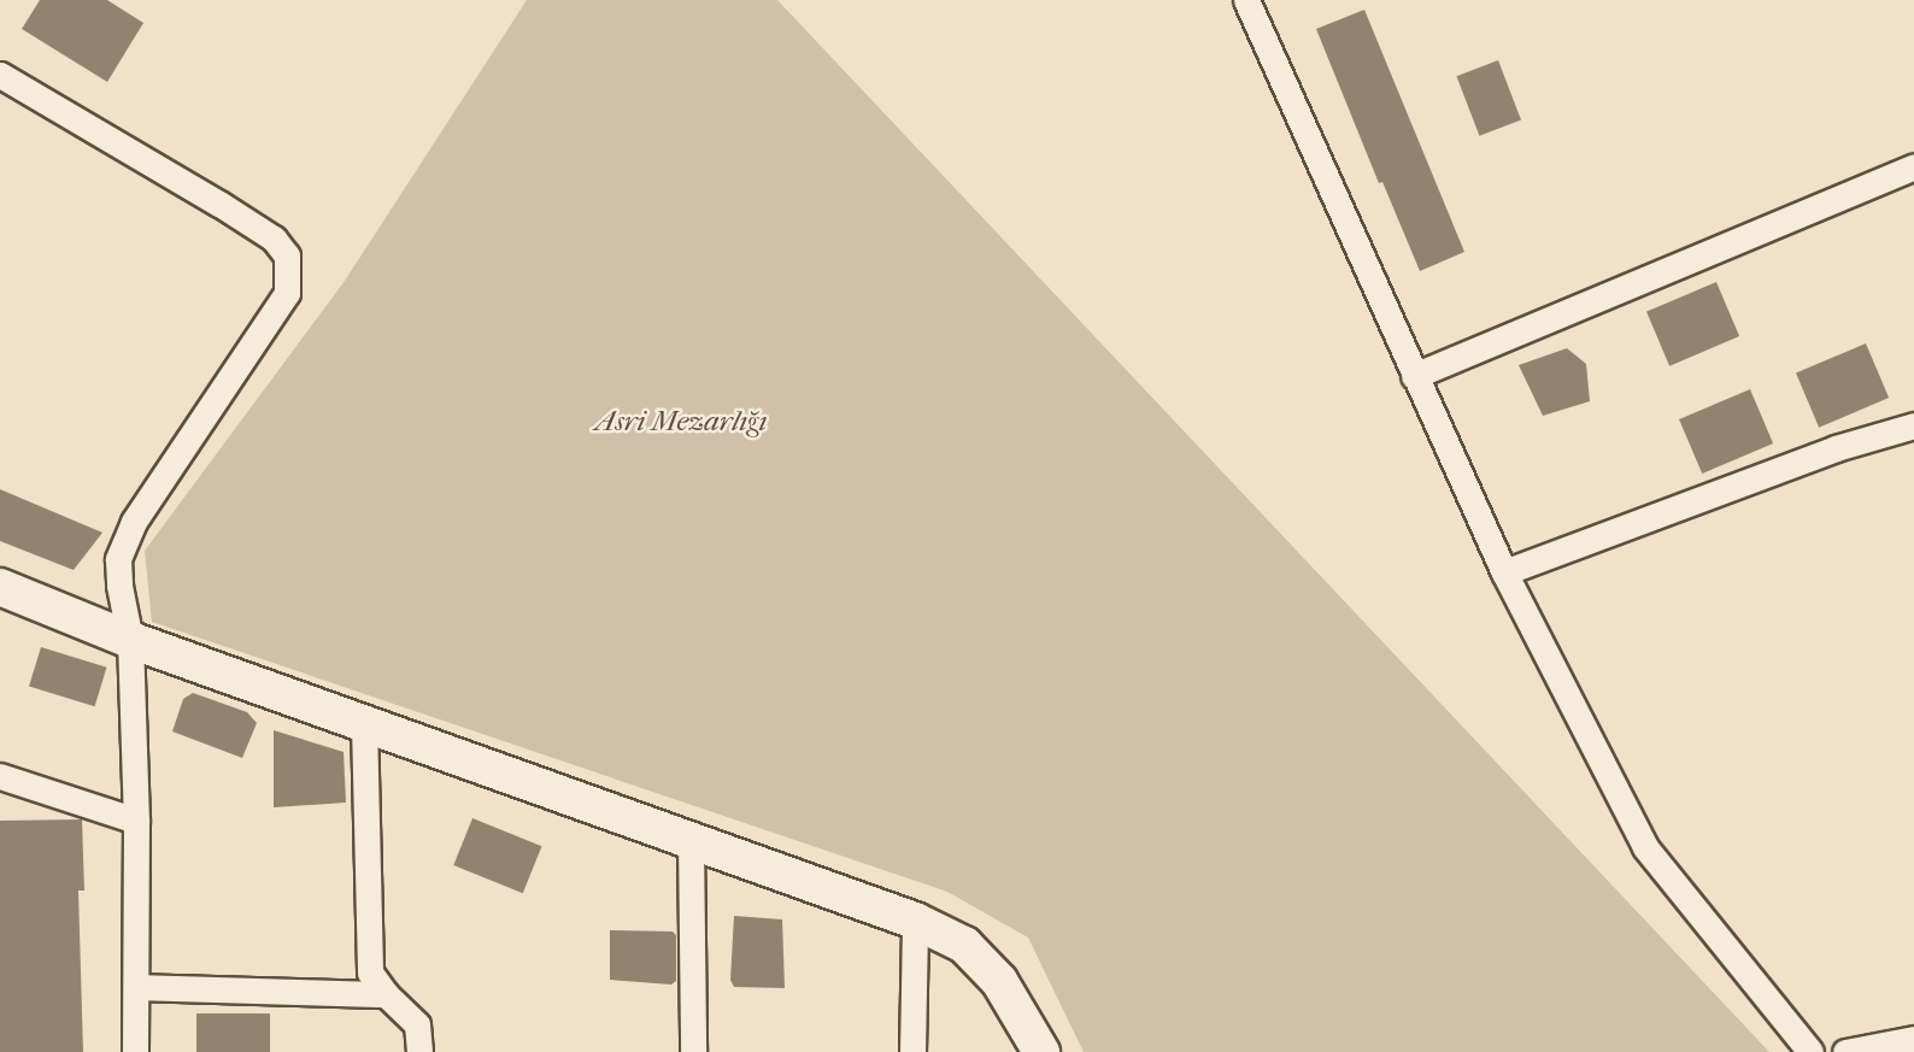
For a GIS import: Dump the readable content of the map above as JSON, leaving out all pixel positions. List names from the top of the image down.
{
  "parks": ["Asri Mezarlığı"]
}
